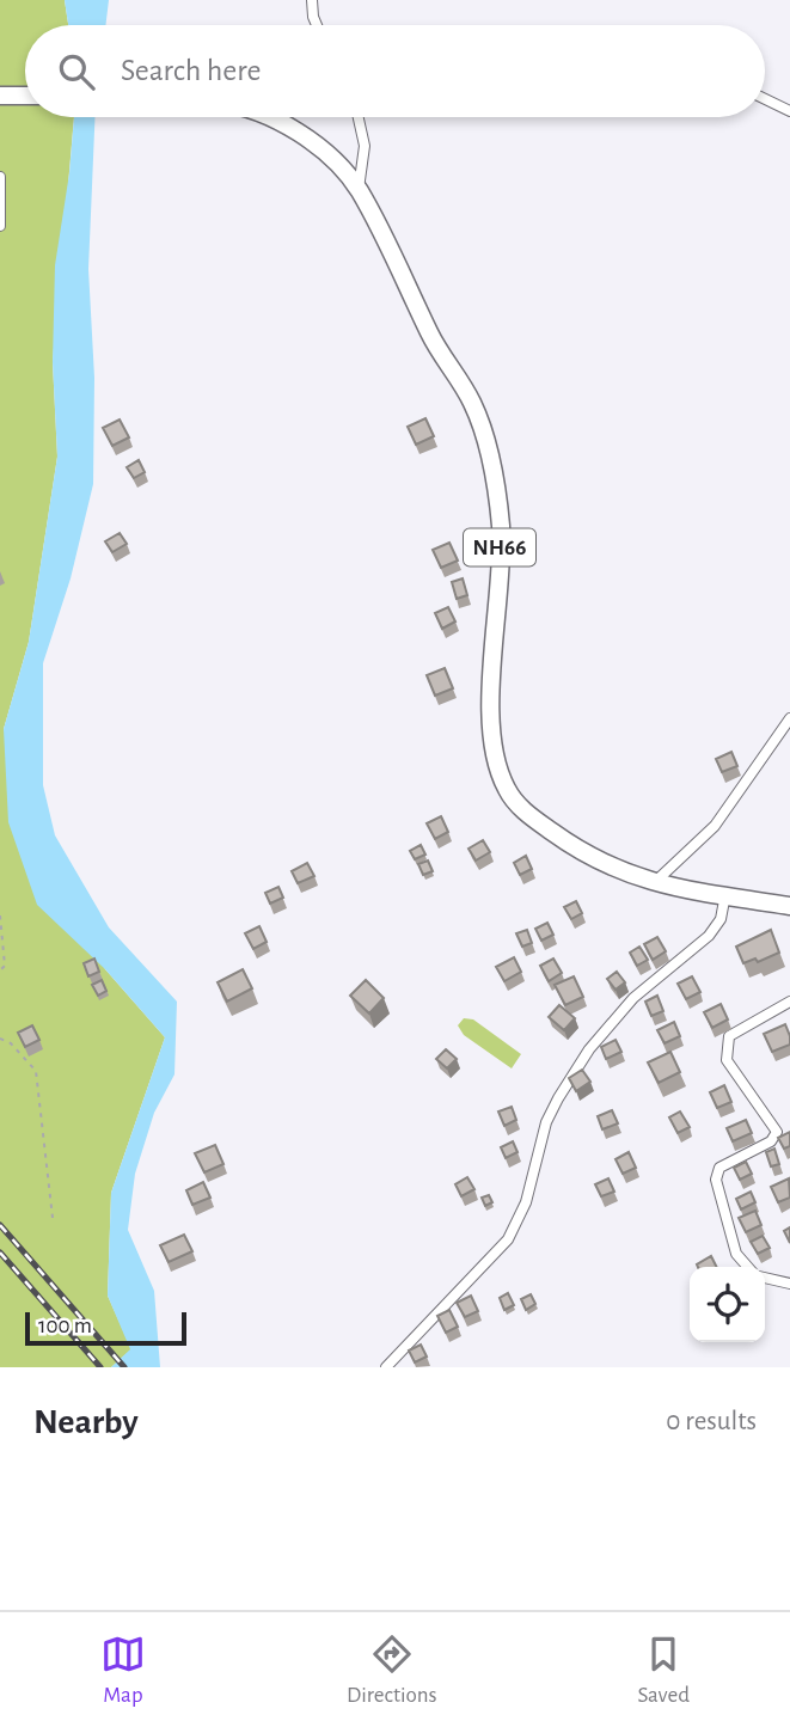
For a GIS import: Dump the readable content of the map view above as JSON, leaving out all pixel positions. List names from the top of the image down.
{
  "streets": {
    "highway": ["NH66"]
  },
  "scale_bar": "100 m",
  "page": {
    "search": "Search here",
    "scale": "100 m",
    "heading": ["Nearby", "0 results"],
    "nav": ["Map", "Directions", "Saved"]
  }
}
